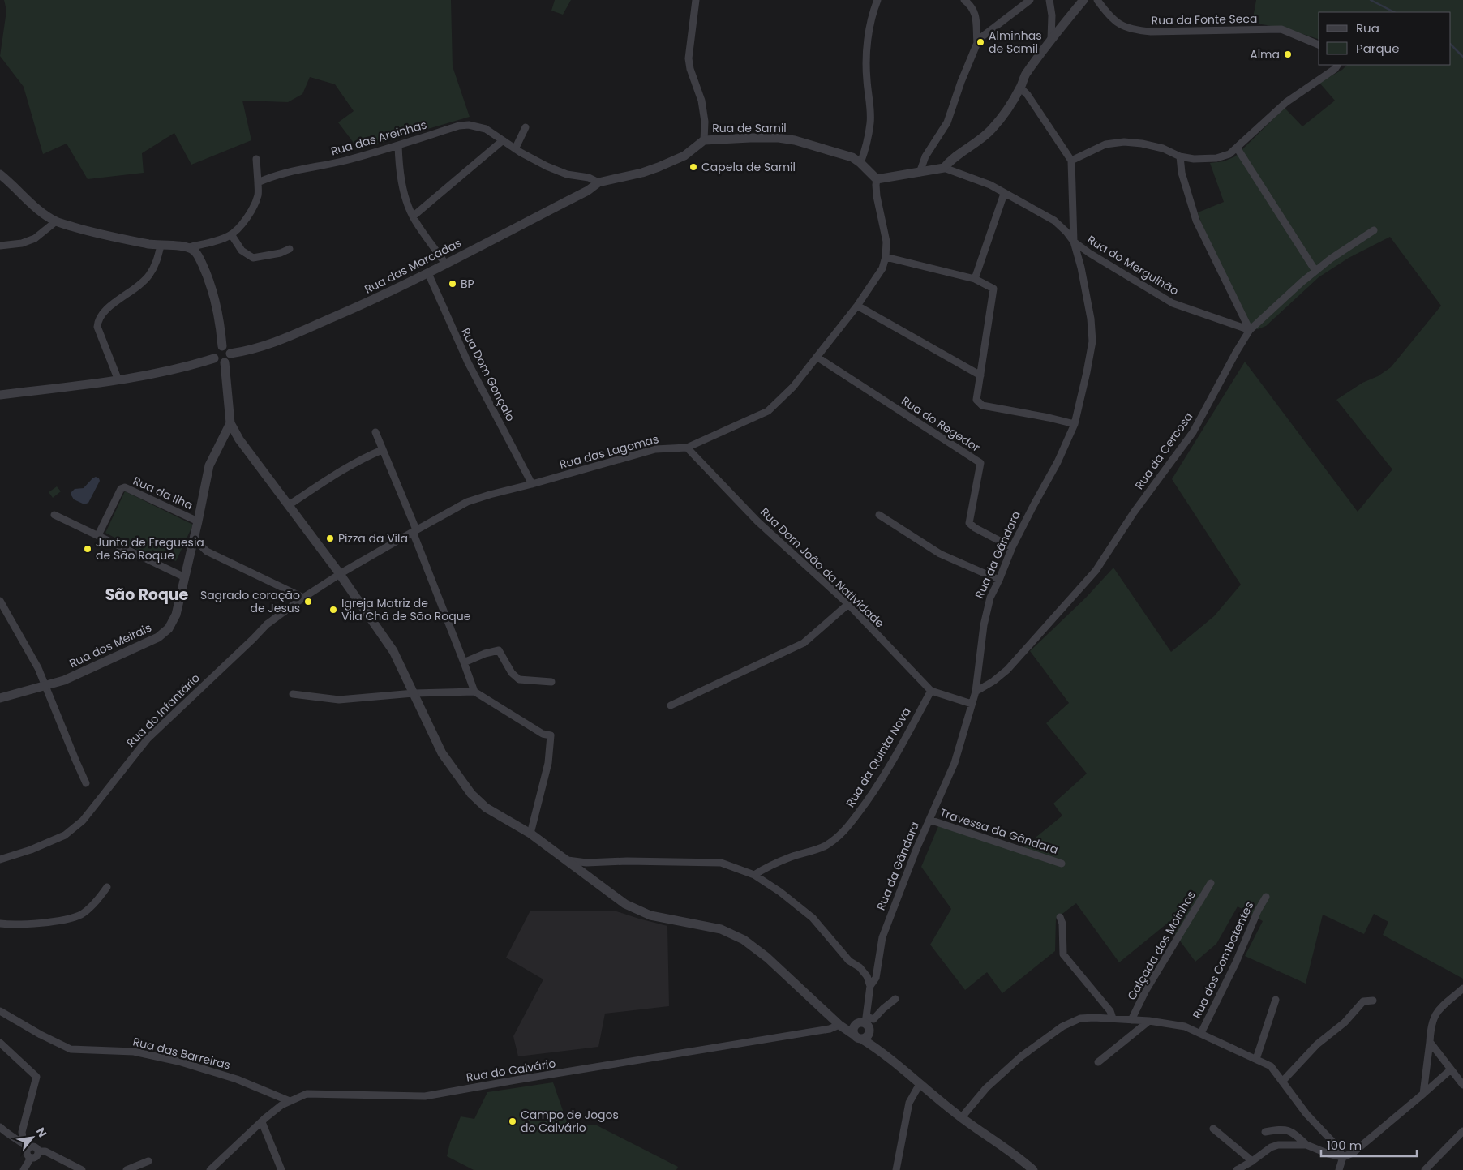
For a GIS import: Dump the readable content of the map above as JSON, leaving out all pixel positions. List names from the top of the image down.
{
  "streets": {
    "street": [
      "Rua da Fonte Seca",
      "Rua de Samil",
      "Rua das Areinhas",
      "Rua do Mergulhão",
      "Rua das Marcadas",
      "Rua Dom Gonçalo",
      "Rua do Regedor",
      "Rua da Cercosa",
      "Rua das Lagomas",
      "Rua da Ilha",
      "Rua da Gândara",
      "Rua Dom João da Natividade",
      "Rua dos Meirais",
      "Rua do Infantário",
      "Rua da Quinta Nova",
      "Travessa da Gândara",
      "Calçada dos Moinhos",
      "Rua dos Combatentes",
      "Rua das Barreiras",
      "Rua do Calvário"
    ]
  },
  "crossings": [
    ["Rua de Samil", "Rua das Areinhas"],
    ["Rua de Samil", "Rua das Marcadas"],
    ["Rua de Samil", "Rua das Lagomas"],
    ["Rua das Areinhas", "Rua das Marcadas"],
    ["Rua do Mergulhão", "Rua da Cercosa"],
    ["Rua do Mergulhão", "Rua da Gândara"],
    ["Rua das Marcadas", "Rua Dom Gonçalo"],
    ["Rua Dom Gonçalo", "Rua das Lagomas"],
    ["Rua do Regedor", "Rua das Lagomas"],
    ["Rua do Regedor", "Rua da Gândara"],
    ["Rua da Cercosa", "Rua da Gândara"],
    ["Rua das Lagomas", "Rua Dom João da Natividade"],
    ["Rua das Lagomas", "Rua do Infantário"],
    ["Rua da Ilha", "Rua dos Meirais"],
    ["Rua da Gândara", "Rua Dom João da Natividade"],
    ["Rua da Gândara", "Travessa da Gândara"],
    ["Rua Dom João da Natividade", "Rua da Quinta Nova"],
    ["Rua das Barreiras", "Rua do Calvário"]
  ],
  "districts": ["São Roque"],
  "places": [
    "Alminhas de Samil",
    "Alma",
    "Capela de Samil",
    "BP",
    "Pizza da Vila",
    "Junta de Freguesia de São Roque",
    "Sagrado coração de Jesus",
    "Igreja Matriz de Vila Chã de São Roque",
    "Campo de Jogos do Calvário"
  ],
  "legend": ["Rua", "Parque"],
  "scale_bar": "100 m",
  "north": "top right"
}
